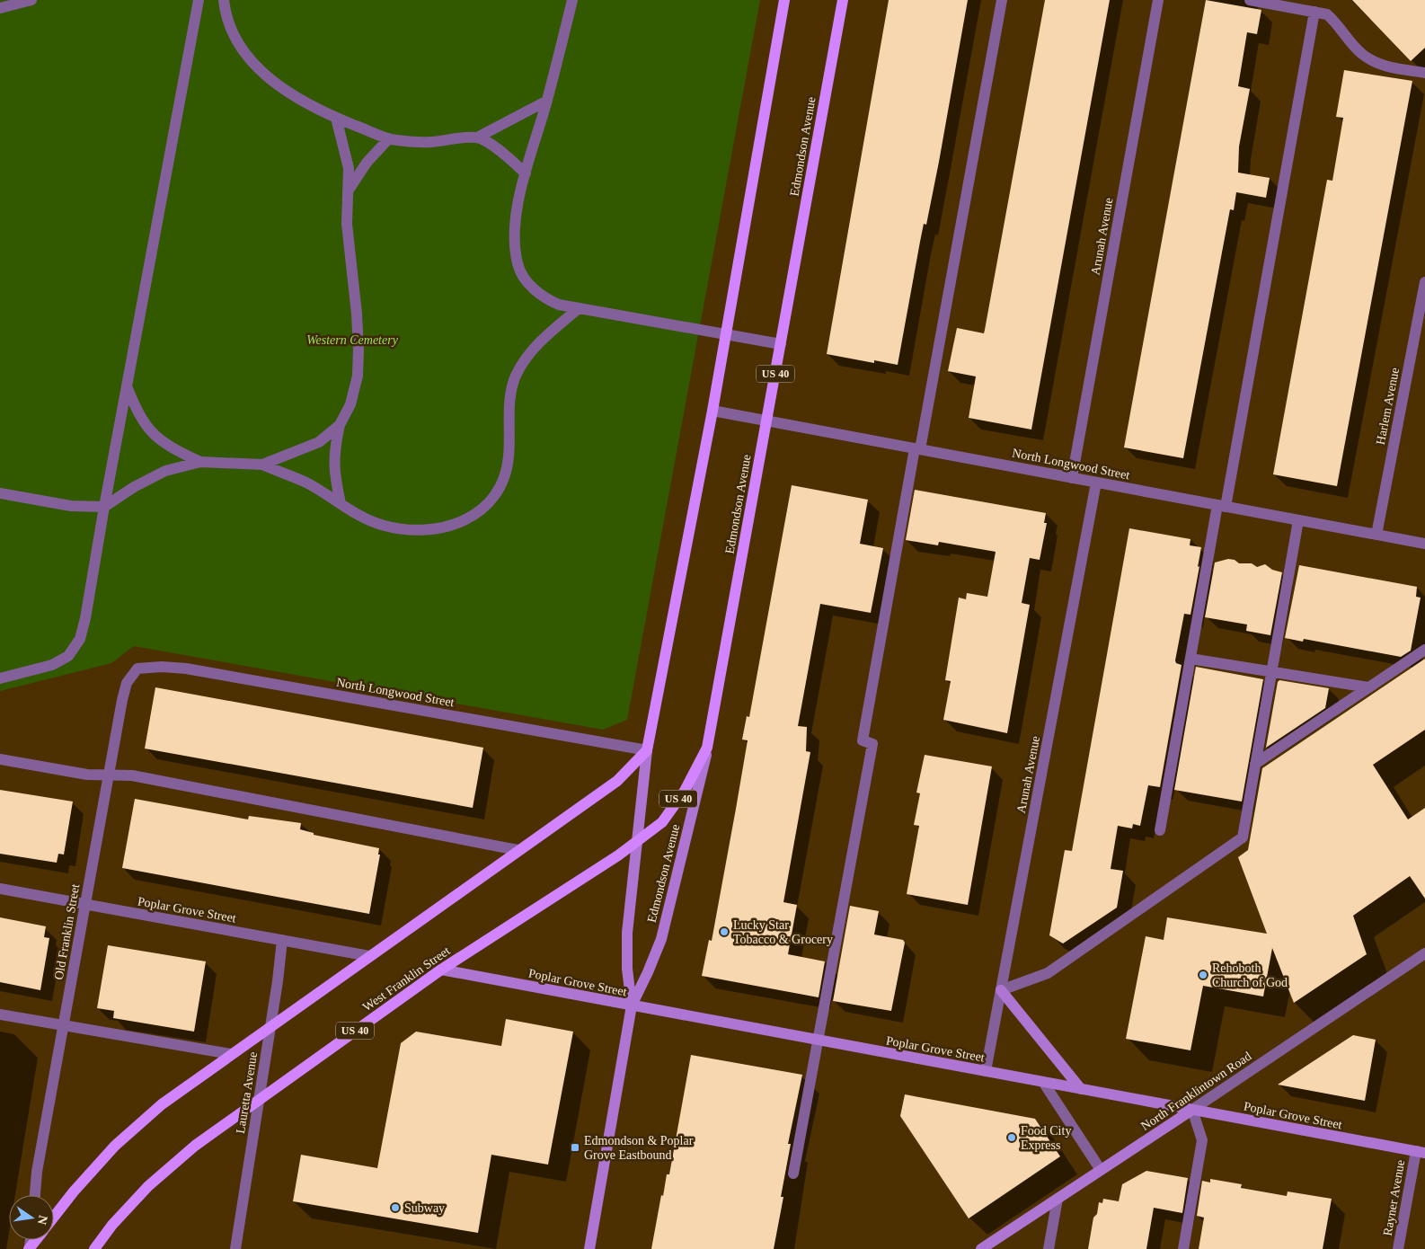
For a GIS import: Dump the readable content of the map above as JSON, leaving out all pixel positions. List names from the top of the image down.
{
  "streets": {
    "main road": [
      "Edmondson Avenue",
      "US 40",
      "Poplar Grove Street",
      "West Franklin Street",
      "North Franklintown Road"
    ],
    "street": [
      "Arunah Avenue",
      "Harlem Avenue",
      "North Longwood Street",
      "Old Franklin Street",
      "Lauretta Avenue",
      "Rayner Avenue"
    ]
  },
  "crossings": [
    ["Edmondson Avenue", "North Longwood Street"],
    ["Edmondson Avenue", "Poplar Grove Street"],
    ["Edmondson Avenue", "West Franklin Street"],
    ["Arunah Avenue", "North Longwood Street"],
    ["Arunah Avenue", "Poplar Grove Street"],
    ["Harlem Avenue", "North Longwood Street"],
    ["North Longwood Street", "Old Franklin Street"],
    ["Poplar Grove Street", "Old Franklin Street"],
    ["Poplar Grove Street", "West Franklin Street"],
    ["Poplar Grove Street", "North Franklintown Road"],
    ["Poplar Grove Street", "Lauretta Avenue"],
    ["Poplar Grove Street", "Rayner Avenue"],
    ["West Franklin Street", "Lauretta Avenue"]
  ],
  "parks": ["Western Cemetery"],
  "places": {
    "other": [
      "Lucky Star Tobacco & Grocery",
      "Rehoboth Church of God",
      "Food City Express",
      "Subway"
    ],
    "transit": ["Edmondson & Poplar Grove Eastbound"]
  },
  "north": "right"
}
